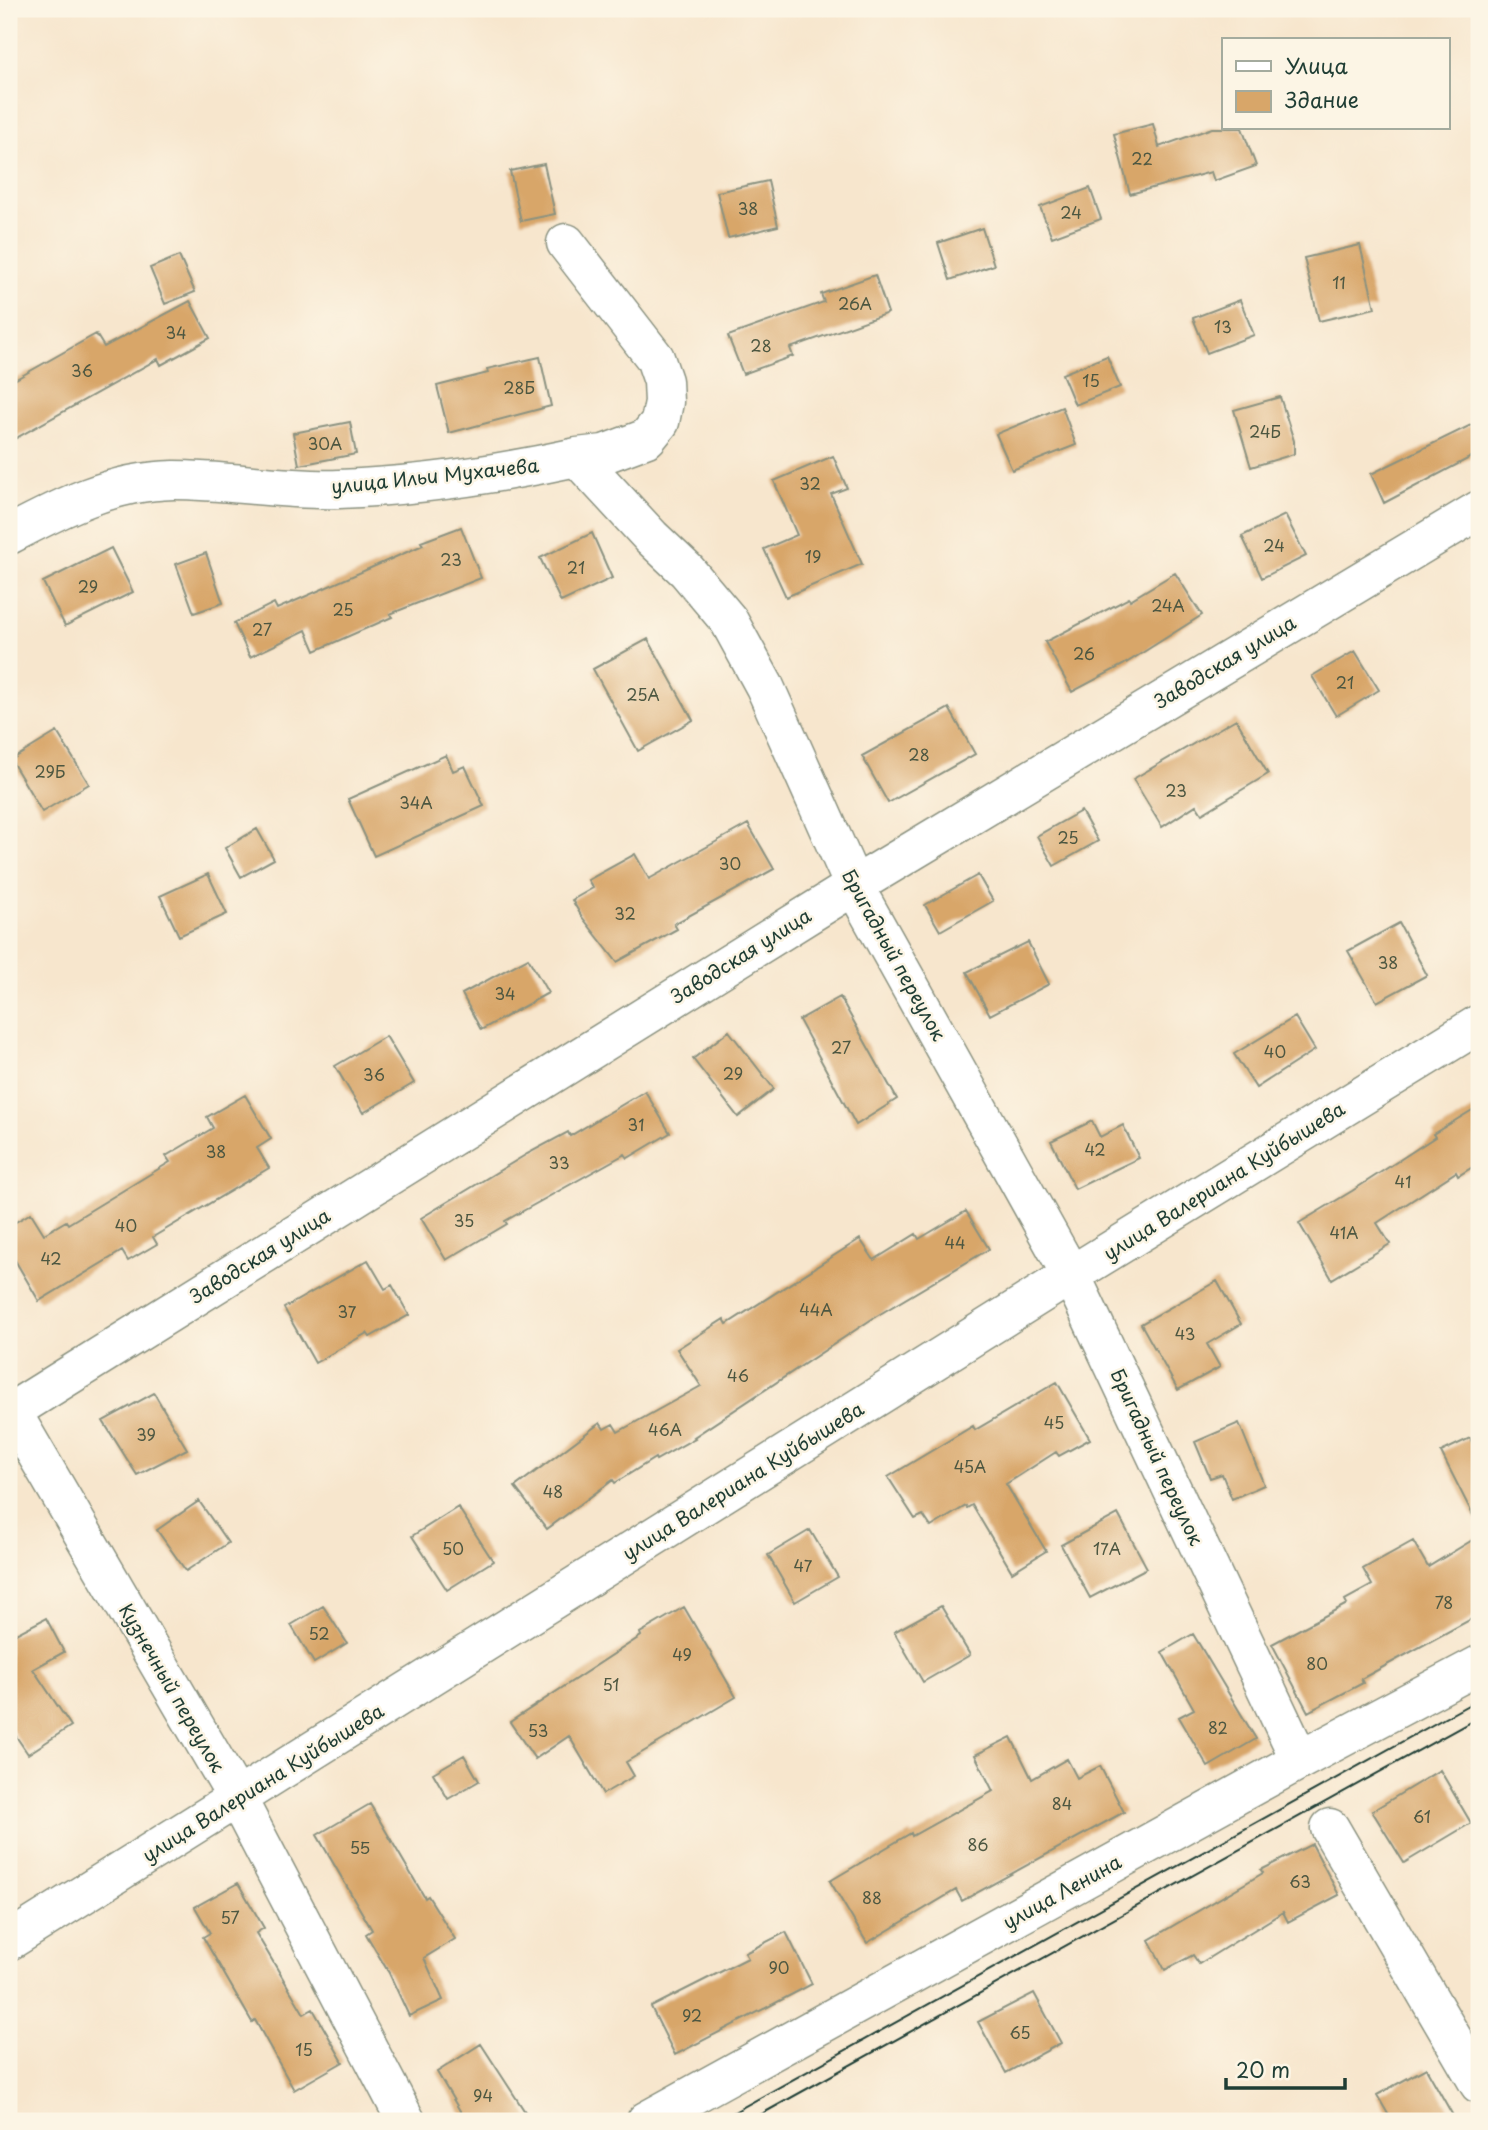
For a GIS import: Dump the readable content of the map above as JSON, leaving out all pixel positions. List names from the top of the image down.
{
  "streets": {
    "street": [
      "улица Ильи Мухачева",
      "Заводская улица",
      "Бригадный переулок",
      "улица Валериана Куйбышева",
      "Кузнечный переулок",
      "улица Ленина"
    ]
  },
  "crossings": [
    ["улица Ильи Мухачева", "Бригадный переулок"],
    ["Заводская улица", "Бригадный переулок"],
    ["Заводская улица", "Кузнечный переулок"],
    ["Бригадный переулок", "улица Валериана Куйбышева"],
    ["Бригадный переулок", "улица Ленина"],
    ["улица Валериана Куйбышева", "Кузнечный переулок"]
  ],
  "house_numbers": [
    "22",
    "38",
    "24",
    "11",
    "26А",
    "13",
    "34",
    "28",
    "36",
    "15",
    "28Б",
    "24Б",
    "30А",
    "32",
    "24",
    "19",
    "23",
    "21",
    "29",
    "24А",
    "25",
    "27",
    "26",
    "21",
    "25А",
    "28",
    "29Б",
    "23",
    "34А",
    "25",
    "30",
    "32",
    "38",
    "34",
    "27",
    "40",
    "29",
    "36",
    "31",
    "42",
    "38",
    "33",
    "41",
    "35",
    "40",
    "41А",
    "44",
    "42",
    "44А",
    "37",
    "43",
    "46",
    "45",
    "46А",
    "39",
    "45А",
    "48",
    "50",
    "17А",
    "47",
    "78",
    "52",
    "49",
    "80",
    "51",
    "82",
    "53",
    "84",
    "61",
    "86",
    "55",
    "63",
    "88",
    "57",
    "90",
    "92",
    "65",
    "15",
    "94"
  ],
  "legend": ["Улица", "Здание"],
  "scale_bar": "20 m"
}
